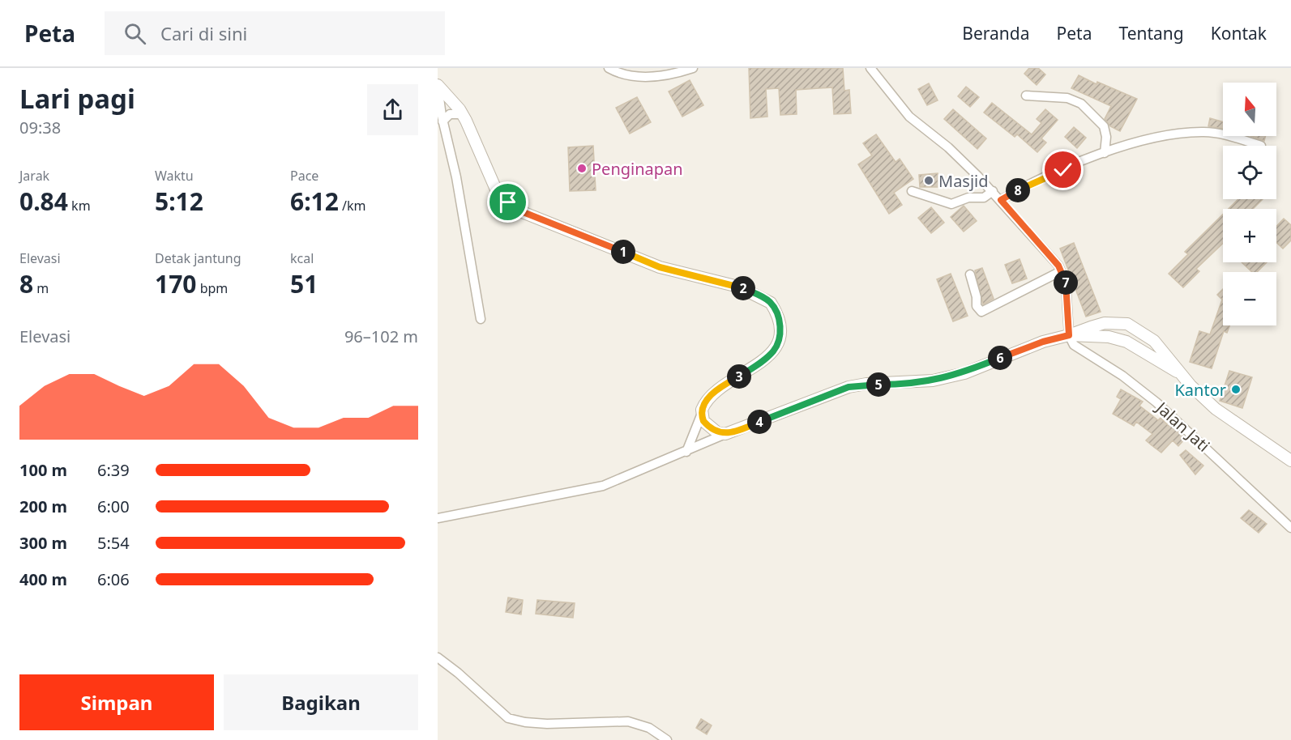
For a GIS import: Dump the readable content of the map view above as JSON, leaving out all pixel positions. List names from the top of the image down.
{
  "streets": {
    "street": ["Jalan Jati"]
  },
  "places": ["Penginapan", "Masjid", "Kantor"],
  "north": "top",
  "page": {
    "header": "Peta",
    "search": "Cari di sini",
    "nav": [
      "Beranda",
      "Peta",
      "Tentang",
      "Kontak"
    ],
    "heading": ["Lari pagi", "09:38"],
    "map_buttons": ["+", "−"],
    "stats": [
      ["Jarak", "0.84 km"],
      ["Waktu", "5:12"],
      ["Pace", "6:12 /km"],
      ["Elevasi", "8 m"],
      ["Detak jantung", "170 bpm"],
      ["kcal", "51"]
    ],
    "pins": [
      "8",
      "1",
      "7",
      "2",
      "6",
      "3",
      "5",
      "4"
    ],
    "chart": ["Elevasi", "96–102 m"],
    "list": [
      {
        "name": "100 m",
        "note": "6:39"
      },
      {
        "name": "200 m",
        "note": "6:00"
      },
      {
        "name": "300 m",
        "note": "5:54"
      },
      {
        "name": "400 m",
        "note": "6:06"
      }
    ],
    "buttons": ["Simpan", "Bagikan"]
  }
}
